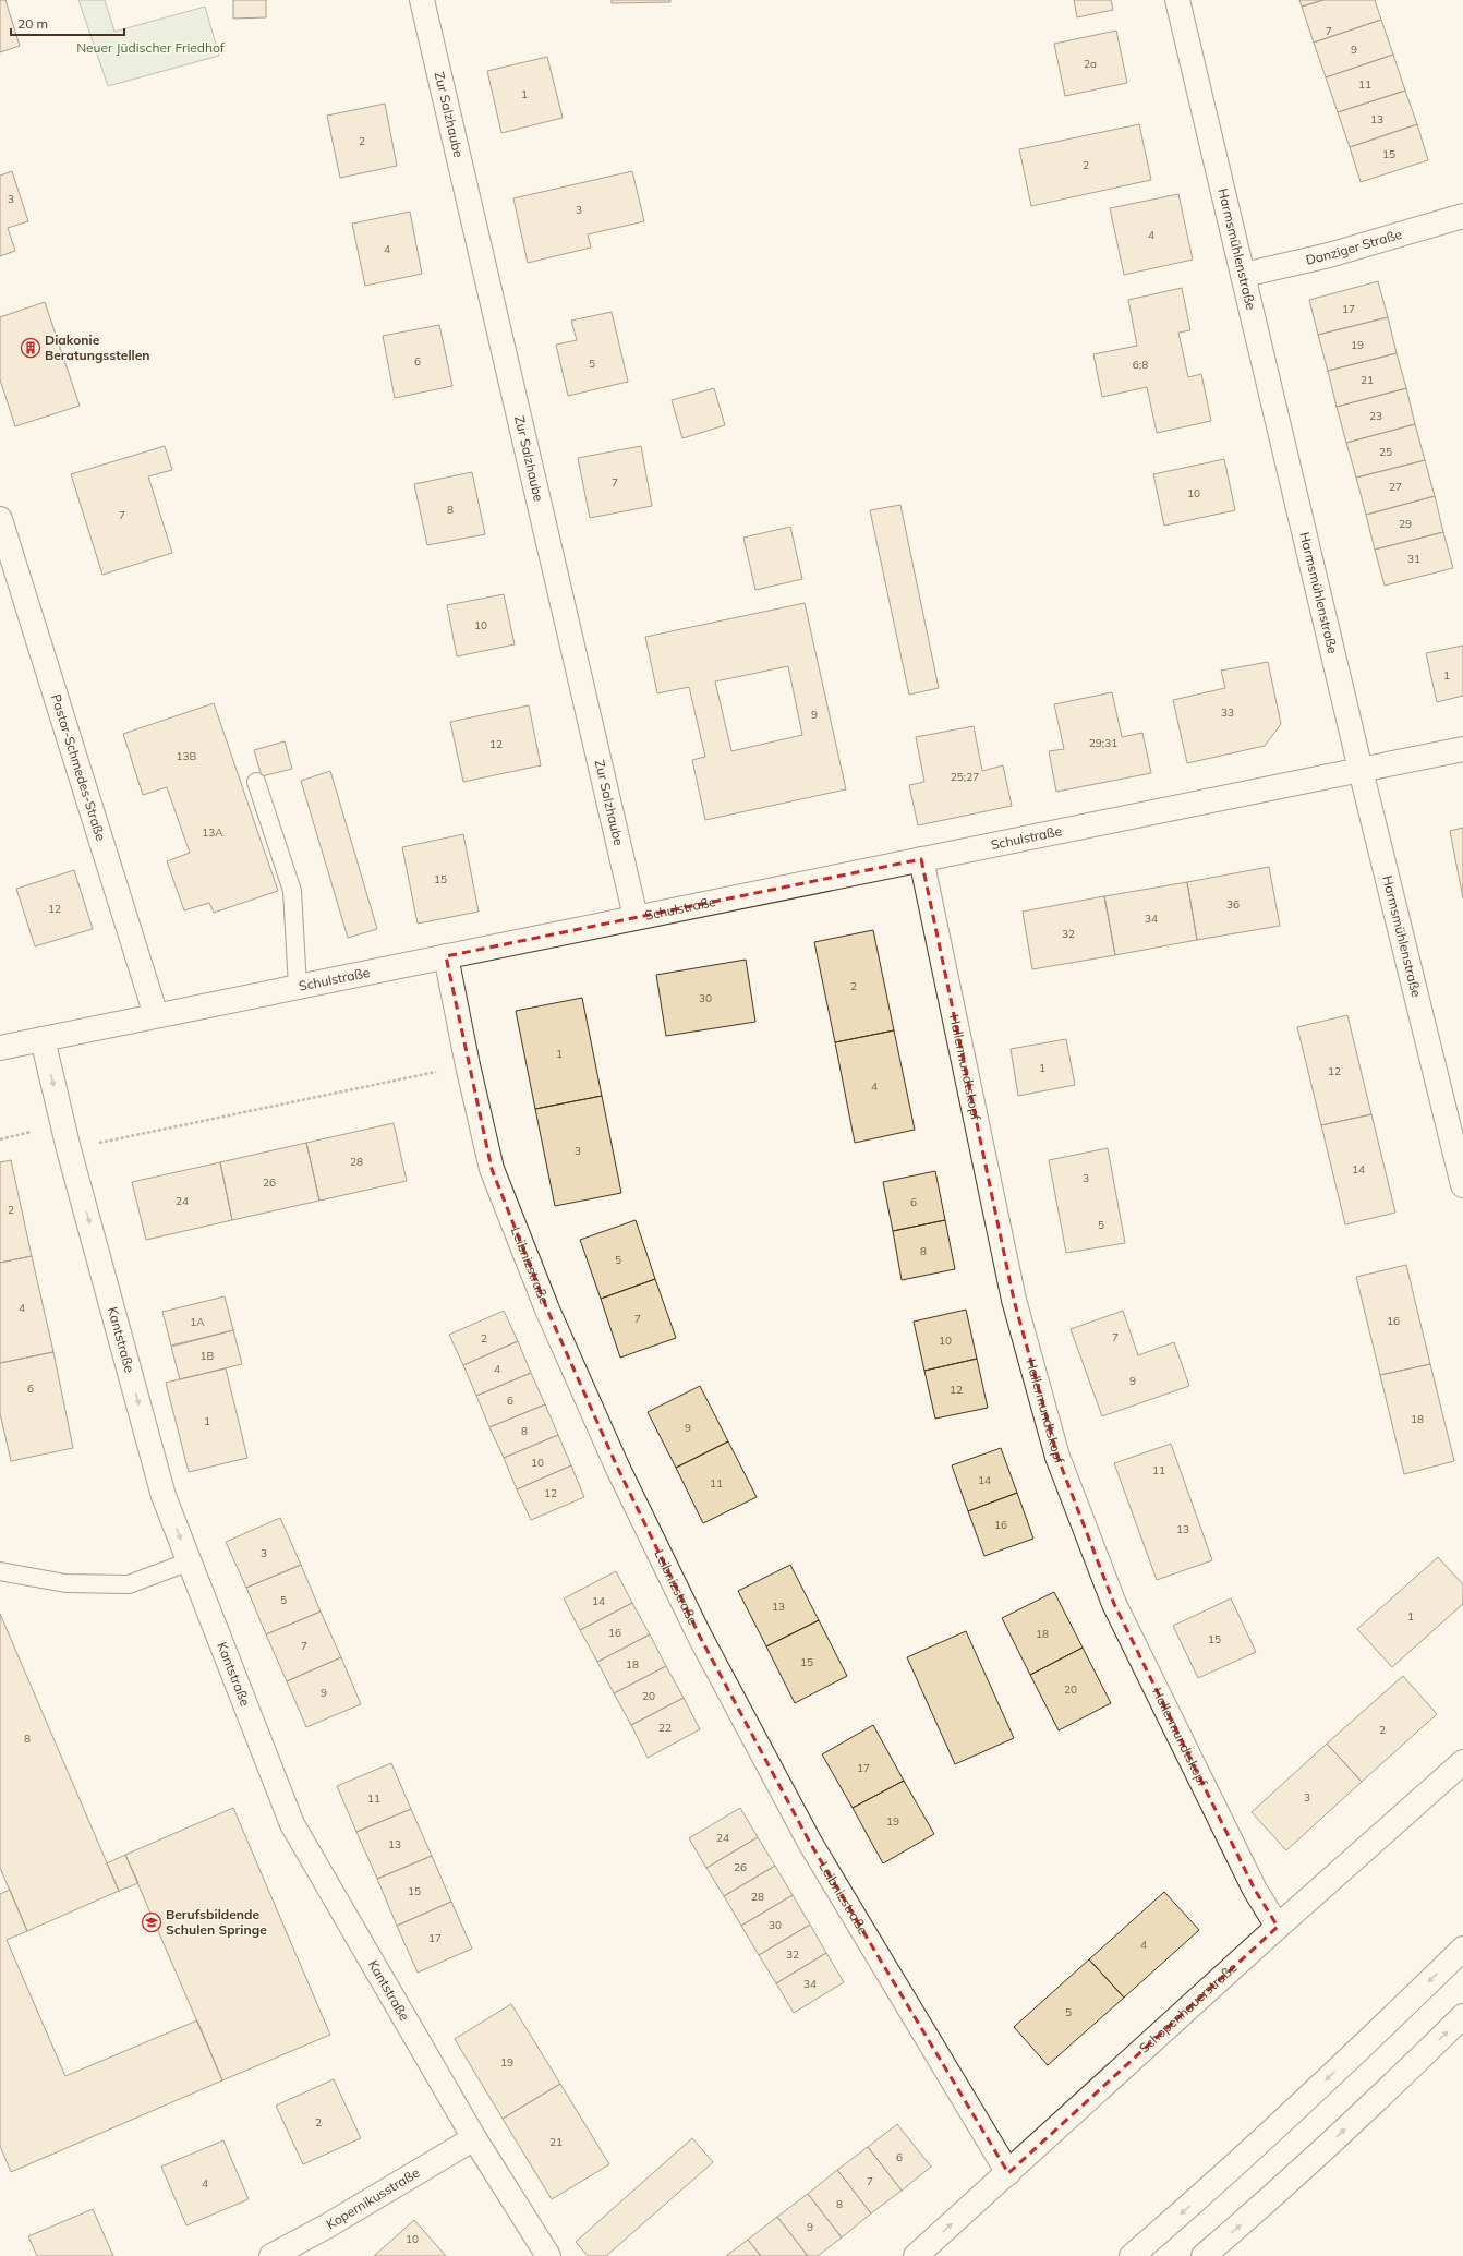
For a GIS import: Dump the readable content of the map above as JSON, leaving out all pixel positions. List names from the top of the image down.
{
  "streets": {
    "main road": [
      "Zur Salzhaube",
      "Danziger Straße",
      "Harmsmühlenstraße",
      "Pastor-Schmedes-Straße",
      "Schulstraße",
      "Hallermundtskopf",
      "Leibnizstraße",
      "Kantstraße",
      "Schopenhauerstraße",
      "Kopernikusstraße"
    ]
  },
  "crossings": [
    ["Zur Salzhaube", "Schulstraße"],
    ["Danziger Straße", "Harmsmühlenstraße"],
    ["Harmsmühlenstraße", "Schulstraße"],
    ["Pastor-Schmedes-Straße", "Schulstraße"],
    ["Schulstraße", "Hallermundtskopf"],
    ["Schulstraße", "Leibnizstraße"],
    ["Schulstraße", "Kantstraße"],
    ["Hallermundtskopf", "Schopenhauerstraße"],
    ["Leibnizstraße", "Schopenhauerstraße"],
    ["Kantstraße", "Kopernikusstraße"]
  ],
  "one_way": ["Kantstraße"],
  "parks": ["Neuer Jüdischer Friedhof"],
  "places": {
    "building": ["Diakonie Beratungsstellen"],
    "school or university": ["Berufsbildende Schulen Springe"]
  },
  "house_numbers": [
    "7",
    "9",
    "2a",
    "11",
    "1",
    "13",
    "2",
    "15",
    "2",
    "3",
    "3",
    "4",
    "4",
    "17",
    "19",
    "6",
    "5",
    "6;8",
    "21",
    "23",
    "25",
    "7",
    "27",
    "10",
    "8",
    "7",
    "29",
    "31",
    "10",
    "1",
    "33",
    "9",
    "29;31",
    "12",
    "13B",
    "25;27",
    "13A",
    "15",
    "36",
    "12",
    "34",
    "32",
    "2",
    "30",
    "1",
    "1",
    "12",
    "4",
    "3",
    "28",
    "14",
    "3",
    "26",
    "24",
    "6",
    "2",
    "5",
    "8",
    "5",
    "4",
    "7",
    "16",
    "1A",
    "7",
    "2",
    "10",
    "1B",
    "4",
    "9",
    "6",
    "12",
    "6",
    "18",
    "1",
    "9",
    "8",
    "10",
    "11",
    "14",
    "11",
    "12",
    "16",
    "13",
    "3",
    "5",
    "14",
    "13",
    "1",
    "16",
    "18",
    "15",
    "7",
    "15",
    "18",
    "20",
    "9",
    "20",
    "22",
    "2",
    "8",
    "17",
    "3",
    "11",
    "19",
    "24",
    "13",
    "26",
    "15",
    "28",
    "30",
    "17",
    "4",
    "32",
    "34",
    "5",
    "19",
    "2",
    "21",
    "6",
    "7",
    "4",
    "8",
    "9",
    "10"
  ],
  "scale_bar": "20 m"
}
